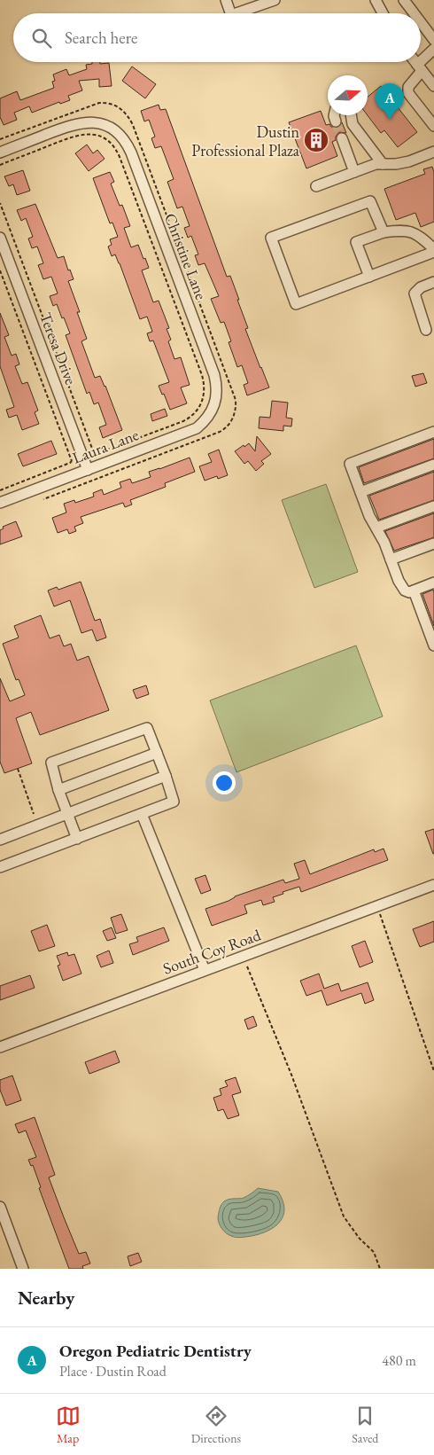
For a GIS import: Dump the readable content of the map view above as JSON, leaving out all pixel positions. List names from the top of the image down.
{
  "streets": {
    "street": [
      "Christine Lane",
      "Teresa Drive",
      "Laura Lane",
      "South Coy Road"
    ]
  },
  "crossings": [
    ["Christine Lane", "Laura Lane"],
    ["Teresa Drive", "Laura Lane"]
  ],
  "places": {
    "building": ["Dustin Professional Plaza"]
  },
  "north": "right",
  "page": {
    "search": "Search here",
    "pins": "A",
    "heading": "Nearby",
    "list": [
      {
        "mark": "A",
        "name": "Oregon Pediatric Dentistry",
        "note": "Place · Dustin Road",
        "value": "480 m"
      }
    ],
    "nav": ["Map", "Directions", "Saved"]
  }
}
